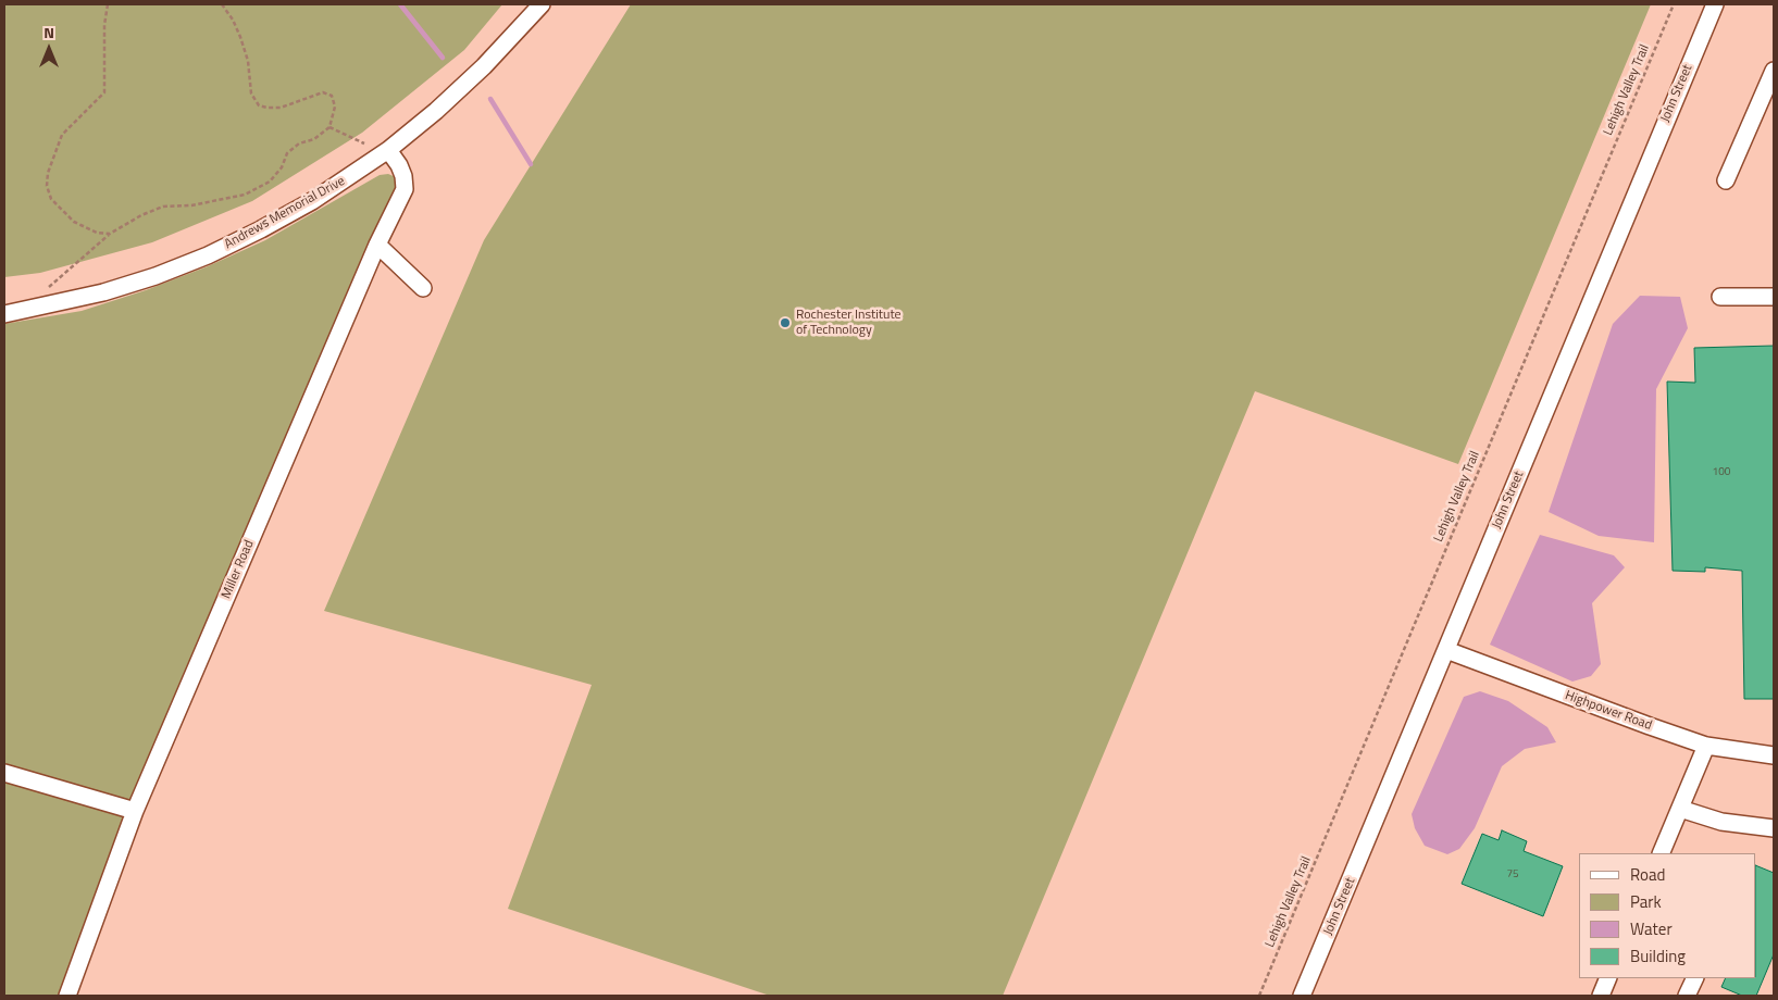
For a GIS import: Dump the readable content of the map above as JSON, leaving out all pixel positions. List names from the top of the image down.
{
  "streets": {
    "street": [
      "John Street",
      "Andrews Memorial Drive",
      "Miller Road",
      "Highpower Road"
    ],
    "path": ["Lehigh Valley Trail"]
  },
  "crossings": [
    ["John Street", "Highpower Road"],
    ["Andrews Memorial Drive", "Miller Road"]
  ],
  "places": ["Rochester Institute of Technology"],
  "house_numbers": ["100", "75"],
  "legend": [
    "Road",
    "Park",
    "Water",
    "Building"
  ],
  "north": "top"
}
